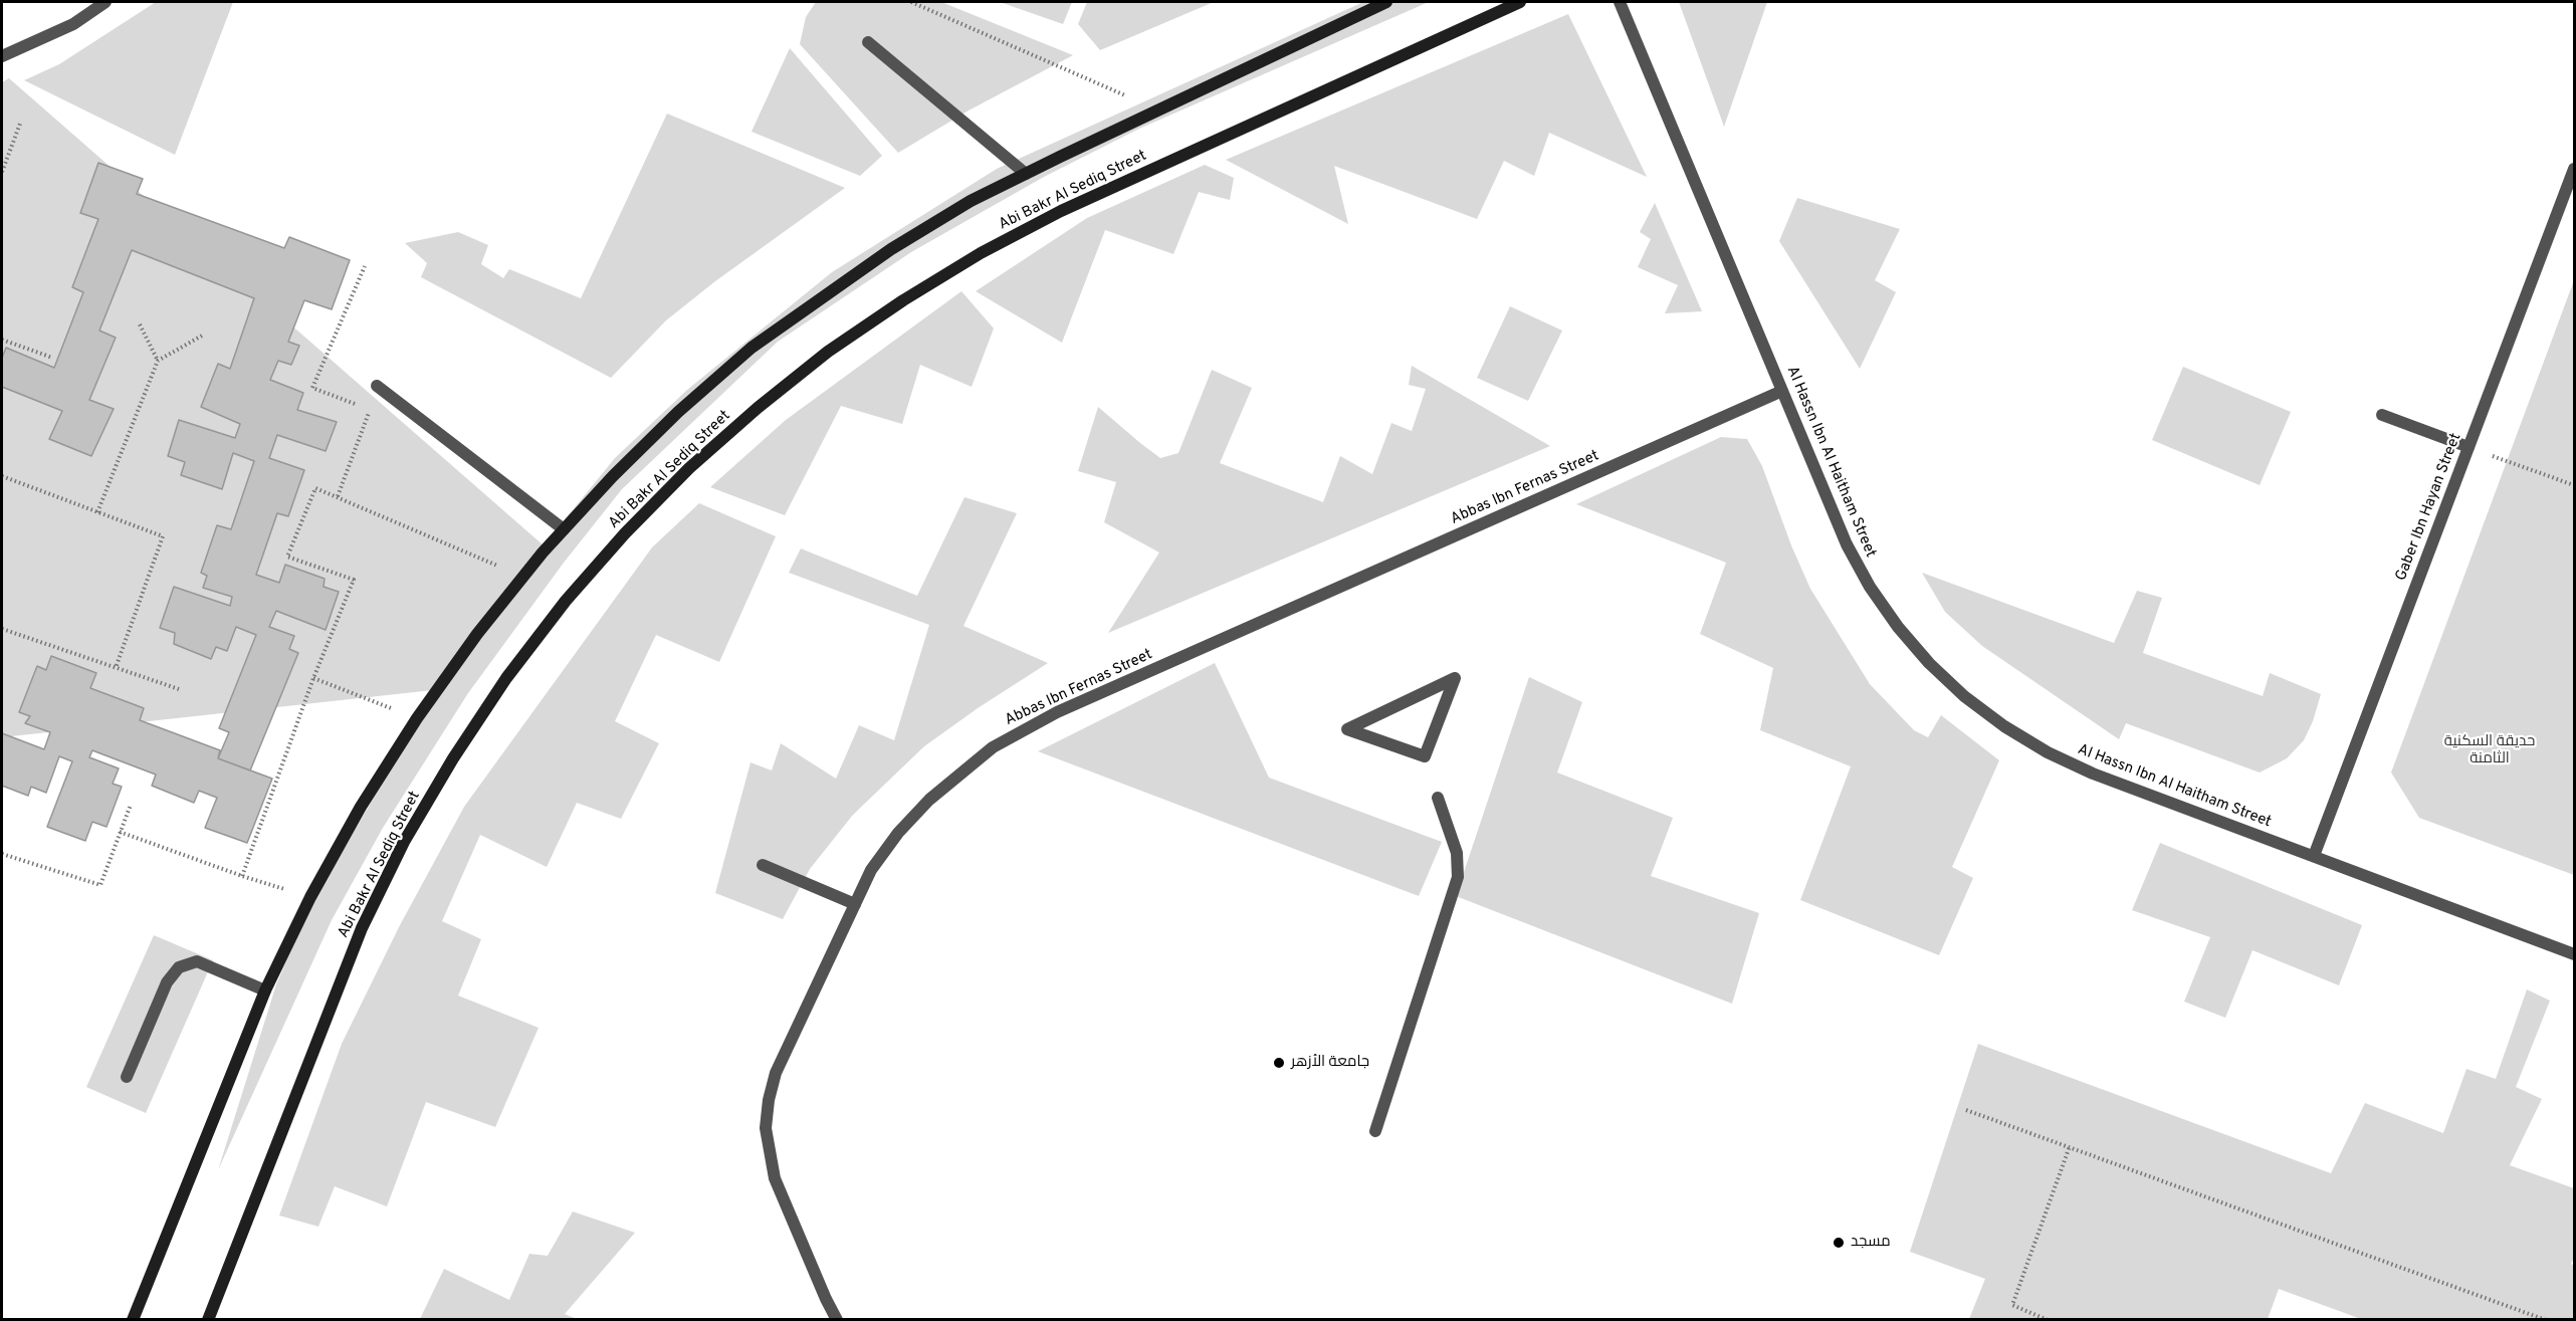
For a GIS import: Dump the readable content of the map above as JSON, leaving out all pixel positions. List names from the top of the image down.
{
  "streets": {
    "main road": ["Abi Bakr Al Sediq Street"],
    "street": ["Al Hassn Ibn Al Haitham Street", "Abbas Ibn Fernas Street", "Gaber Ibn Hayan Street"]
  },
  "crossings": [
    ["Al Hassn Ibn Al Haitham Street", "Abbas Ibn Fernas Street"],
    ["Al Hassn Ibn Al Haitham Street", "Gaber Ibn Hayan Street"]
  ],
  "parks": ["حديقة السكنية الثامنة"],
  "places": ["جامعة الأزهر", "مسجد"]
}
